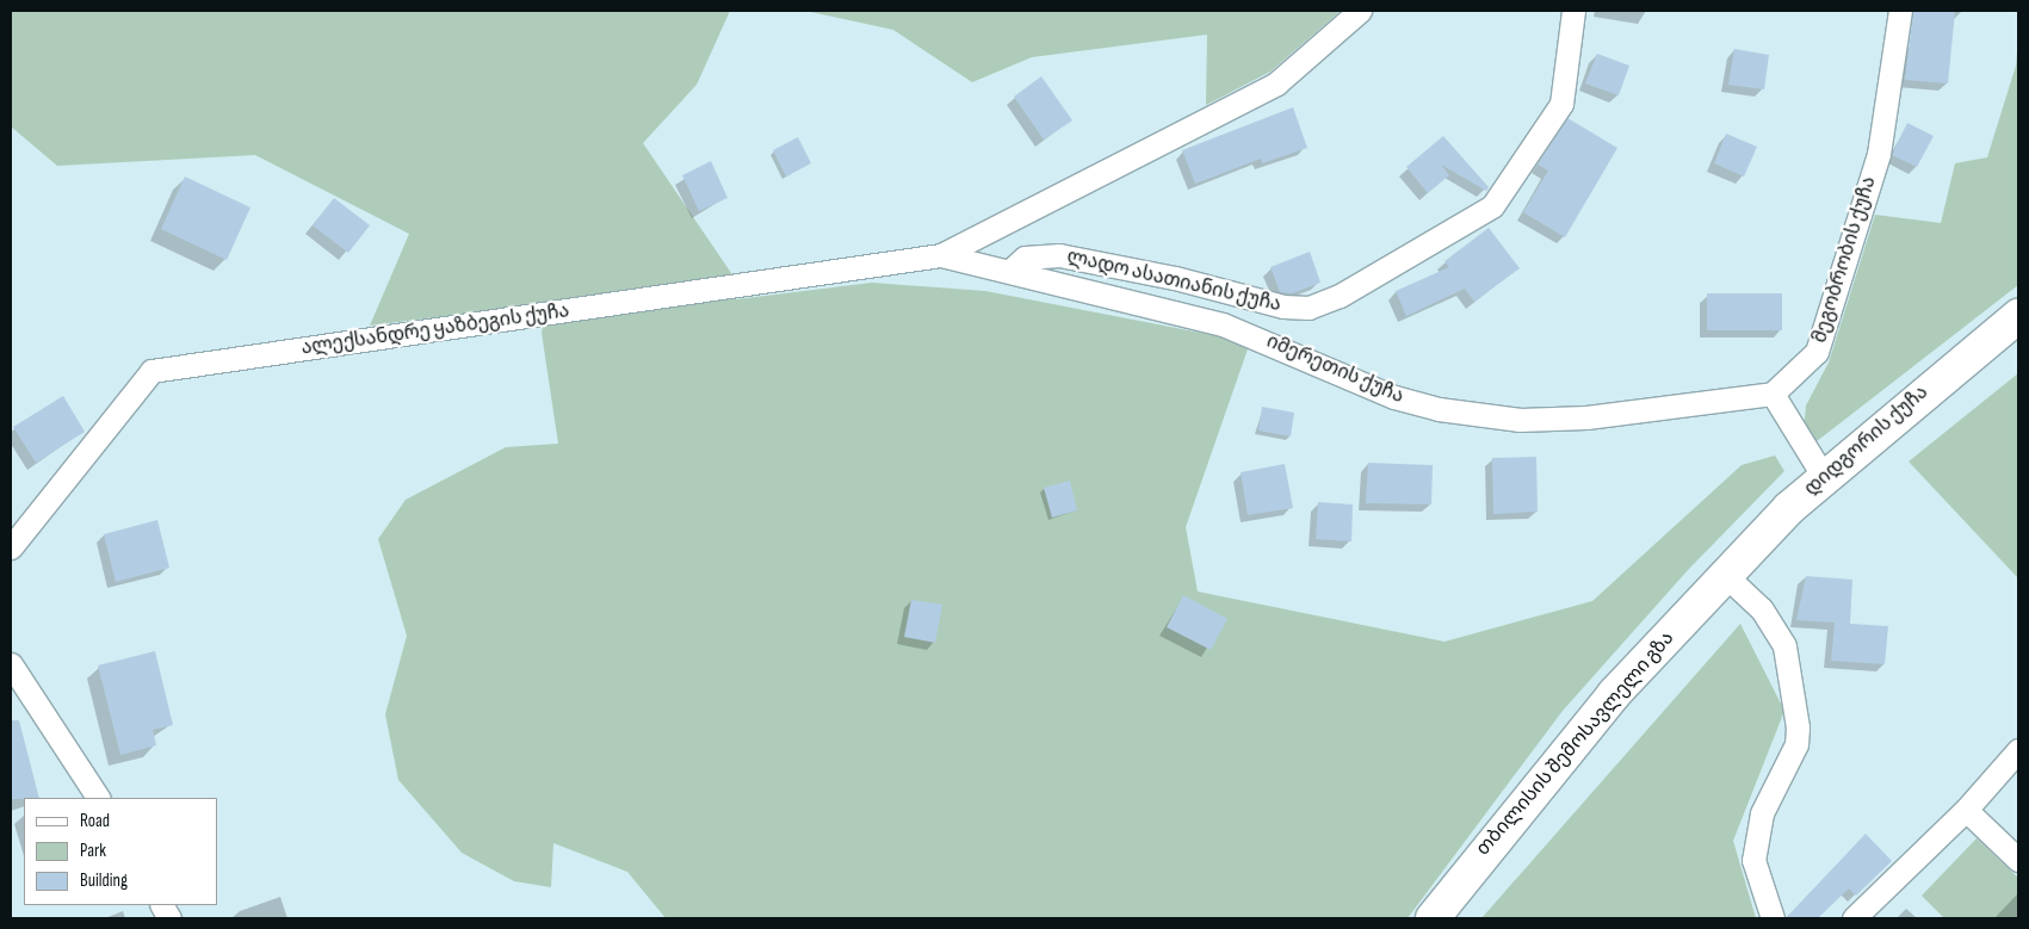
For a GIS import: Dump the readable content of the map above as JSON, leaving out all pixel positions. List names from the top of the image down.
{
  "streets": {
    "highway": ["დიდგორის ქუჩა", "თბილისის შემოსავლელი გზა"],
    "street": [
      "მეგობრობის ქუჩა",
      "ლადო ასათიანის ქუჩა",
      "ალექსანდრე ყაზბეგის ქუჩა",
      "იმერეთის ქუჩა"
    ]
  },
  "crossings": [
    ["მეგობრობის ქუჩა", "იმერეთის ქუჩა"],
    ["ლადო ასათიანის ქუჩა", "იმერეთის ქუჩა"],
    ["ალექსანდრე ყაზბეგის ქუჩა", "იმერეთის ქუჩა"],
    ["დიდგორის ქუჩა", "თბილისის შემოსავლელი გზა"]
  ],
  "legend": ["Road", "Park", "Building"]
}
